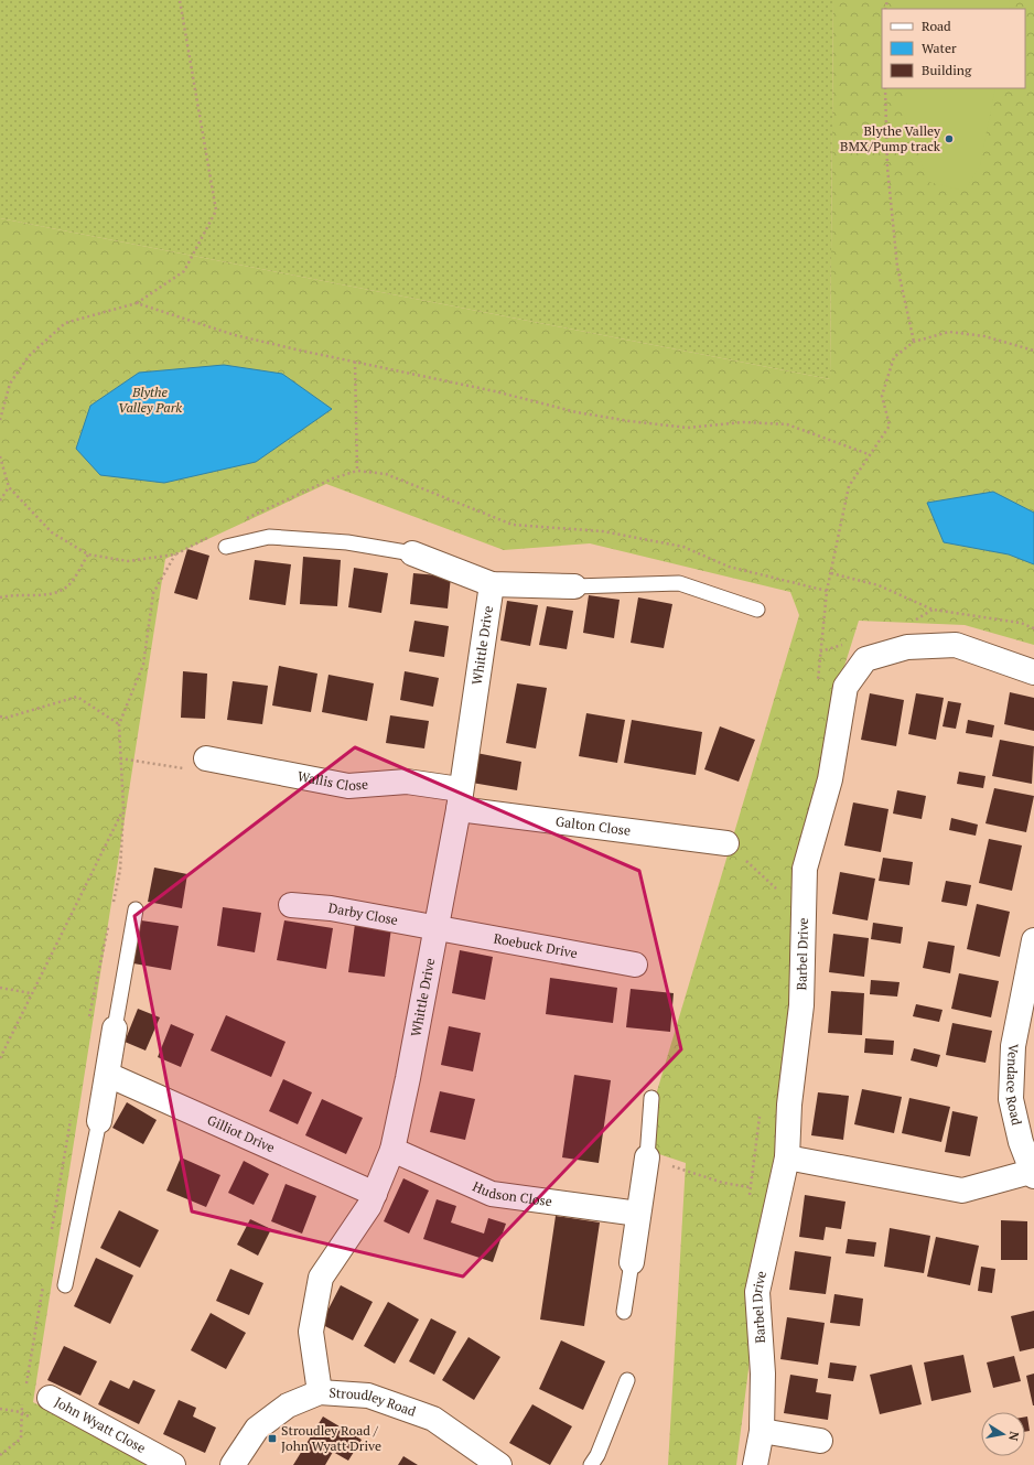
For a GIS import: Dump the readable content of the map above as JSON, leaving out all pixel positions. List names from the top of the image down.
{
  "streets": {
    "street": [
      "Whittle Drive",
      "Wallis Close",
      "Galton Close",
      "Darby Close",
      "Roebuck Drive",
      "Barbel Drive",
      "Vendace Road",
      "Gilliot Drive",
      "Hudson Close",
      "Stroudley Road",
      "John Wyatt Close"
    ]
  },
  "crossings": [
    ["Whittle Drive", "Wallis Close"],
    ["Whittle Drive", "Galton Close"],
    ["Whittle Drive", "Darby Close"],
    ["Whittle Drive", "Roebuck Drive"],
    ["Whittle Drive", "Gilliot Drive"],
    ["Whittle Drive", "Hudson Close"],
    ["Whittle Drive", "Stroudley Road"],
    ["Wallis Close", "Galton Close"],
    ["Darby Close", "Roebuck Drive"]
  ],
  "parks": ["Blythe Valley Park"],
  "places": {
    "other": ["Blythe Valley BMX/Pump track"],
    "transit": ["Stroudley Road / John Wyatt Drive"]
  },
  "legend": ["Road", "Water", "Building"],
  "north": "right"
}
